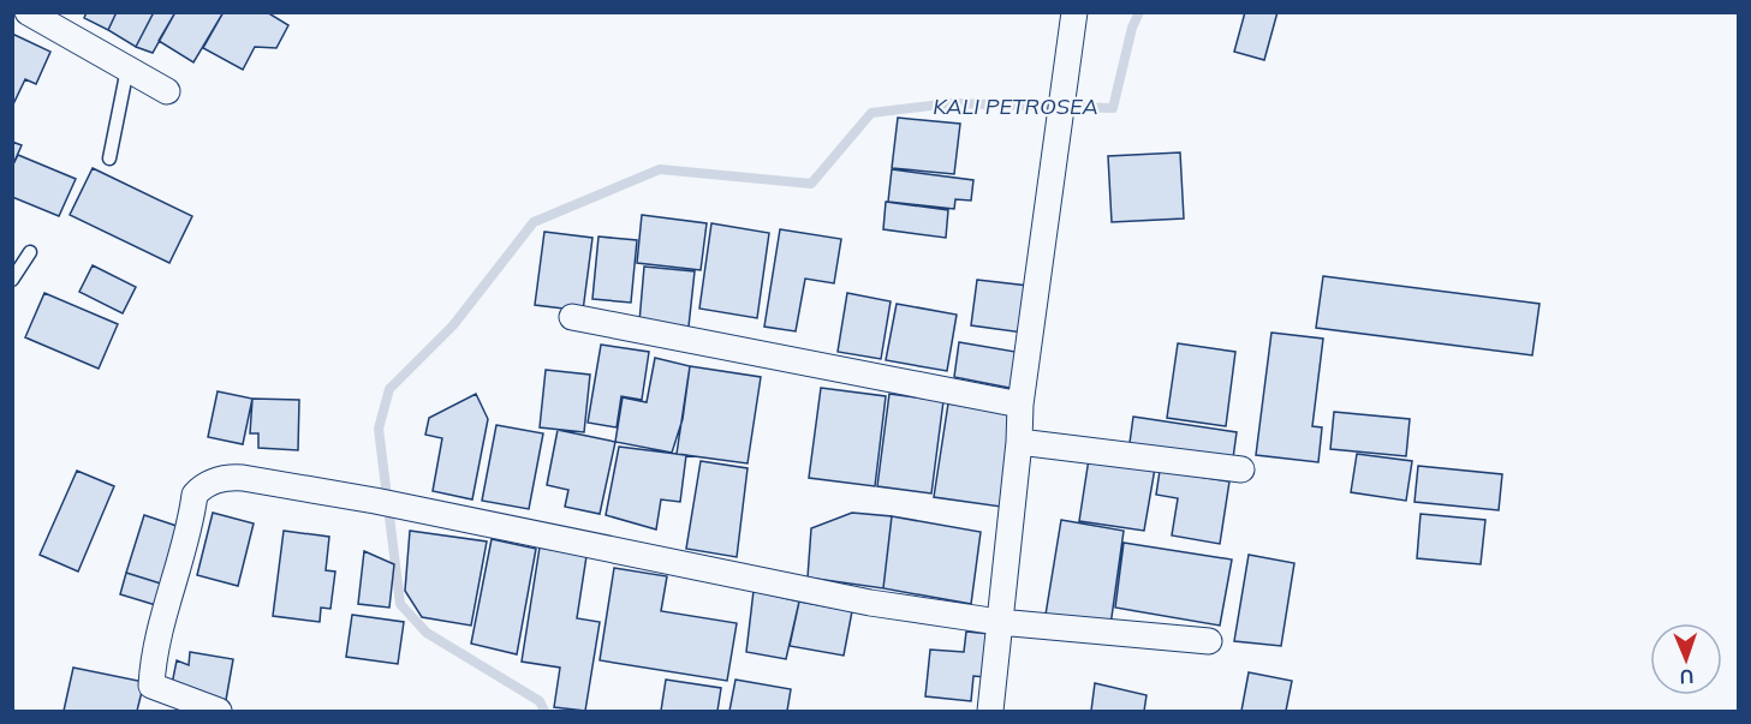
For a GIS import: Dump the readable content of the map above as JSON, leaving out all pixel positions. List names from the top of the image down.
{
  "water": ["KALI PETROSEA"],
  "north": "bottom"
}
